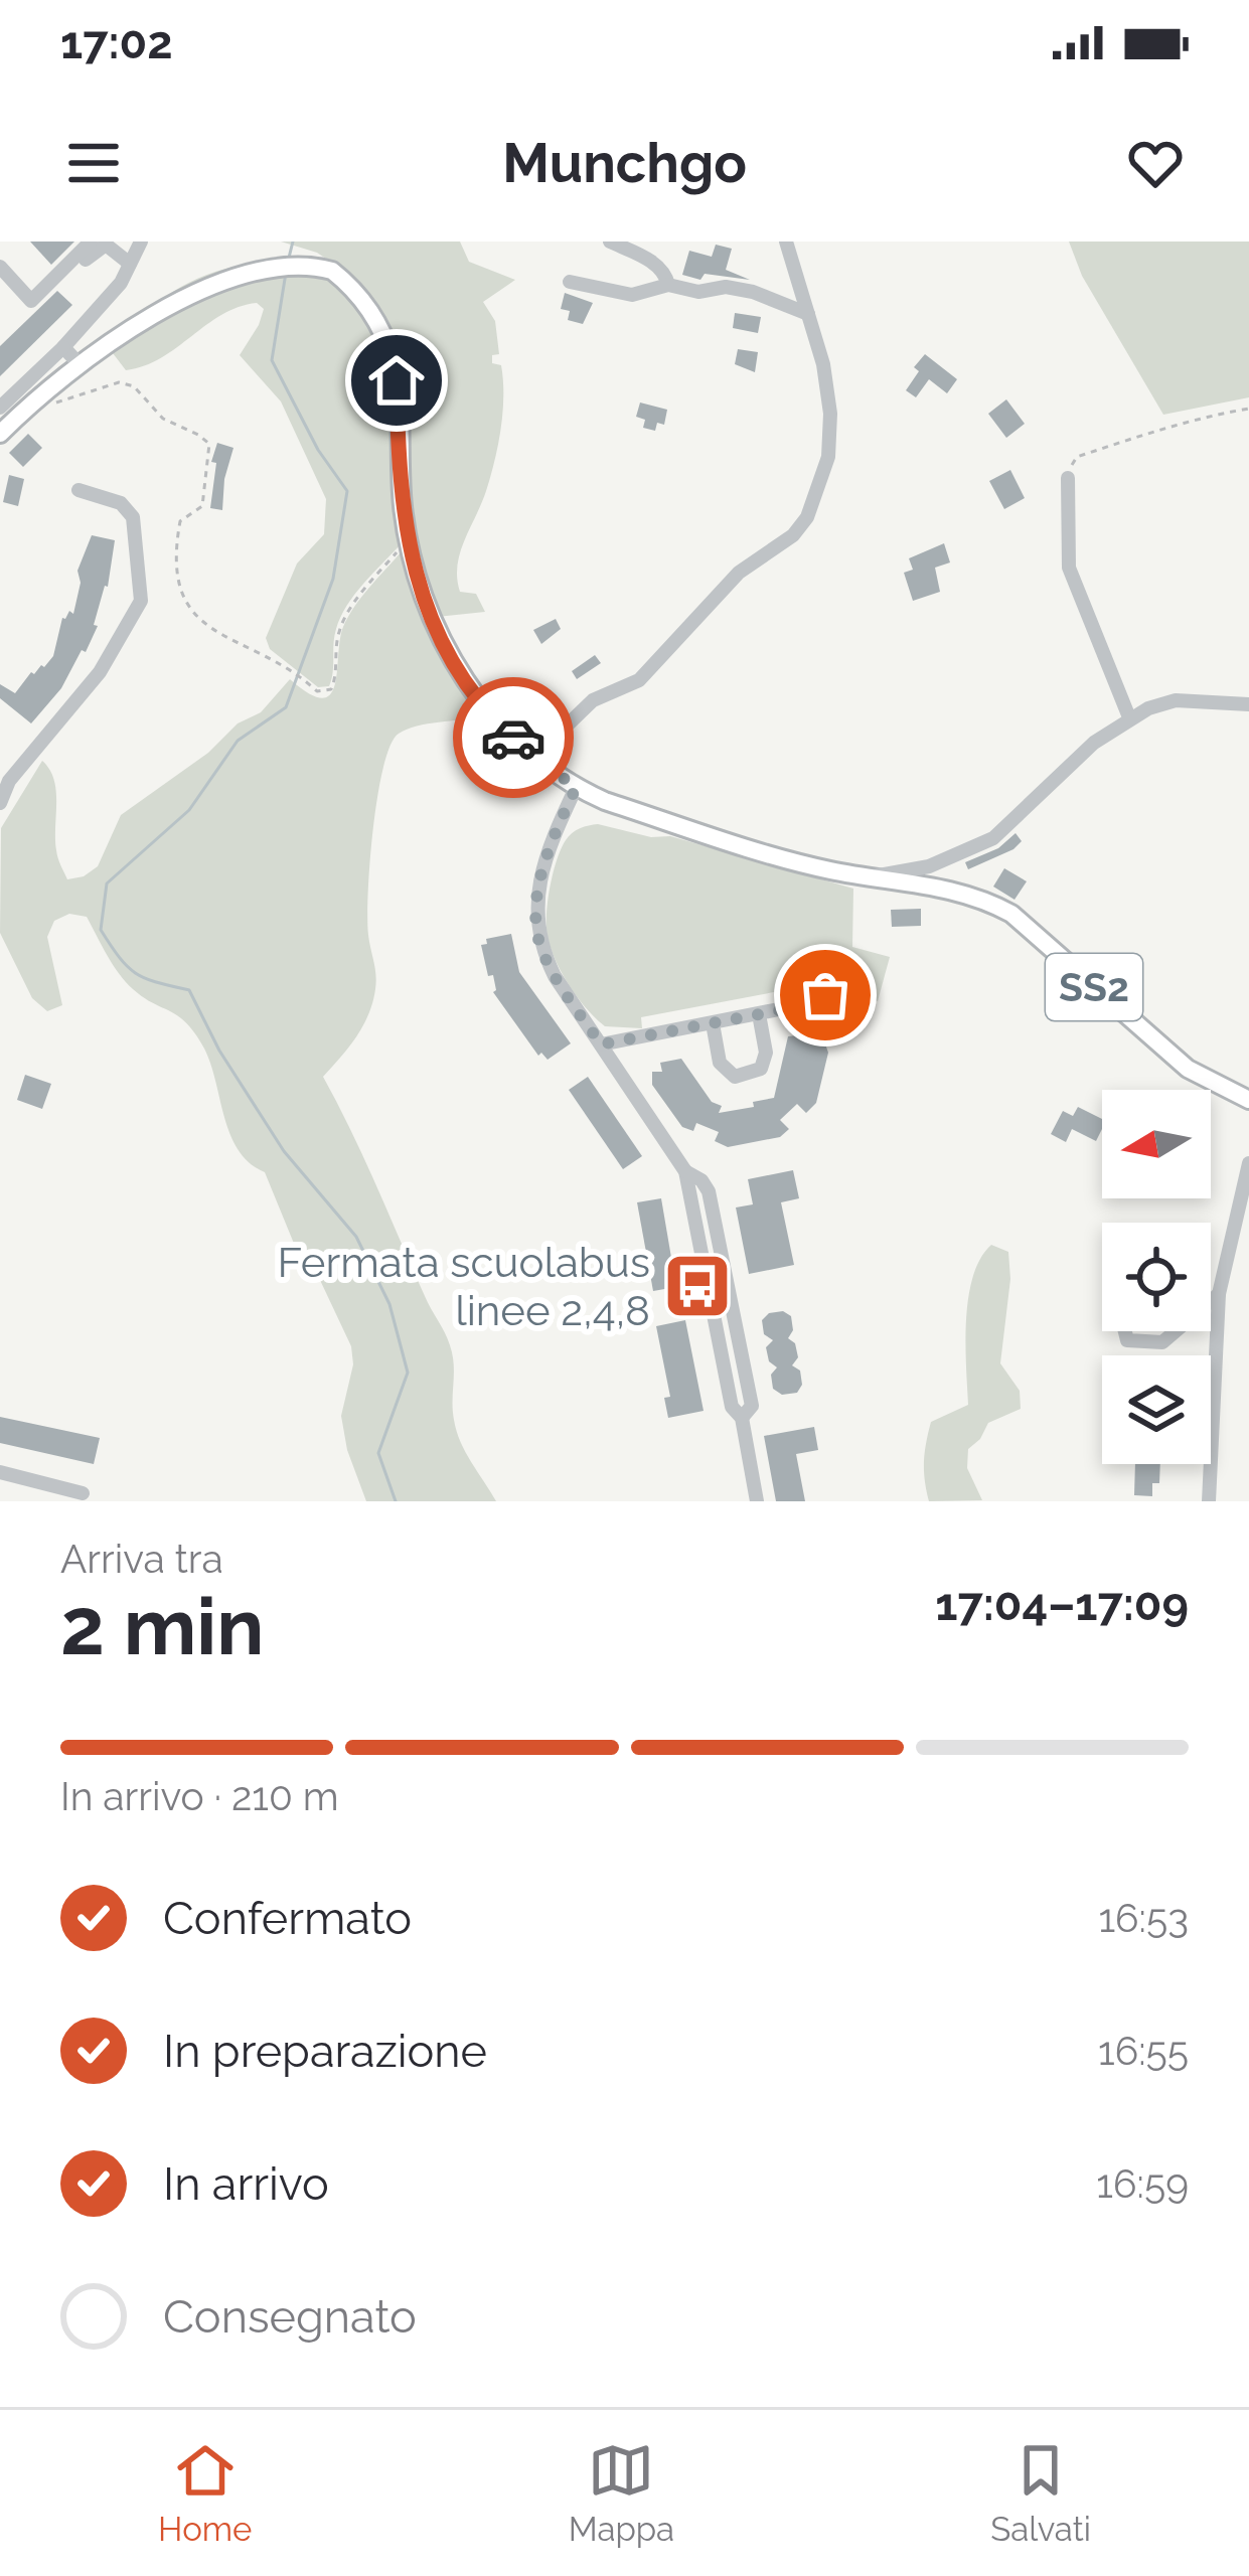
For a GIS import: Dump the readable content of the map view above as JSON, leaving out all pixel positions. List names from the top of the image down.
{
  "streets": {
    "main road": ["SS2"]
  },
  "places": {
    "bus stop": ["Fermata scuolabus linee 2,4,8"]
  },
  "north": "left",
  "page": {
    "status": "17:02",
    "header": "Munchgo",
    "heading": ["2 min", "Arriva tra", "17:04–17:09"],
    "bar": "In arrivo · 210 m",
    "list": [
      ["Confermato", "16:53"],
      ["In preparazione", "16:55"],
      ["In arrivo", "16:59"],
      "Consegnato"
    ],
    "tabs": ["Home", "Mappa", "Salvati"]
  }
}
